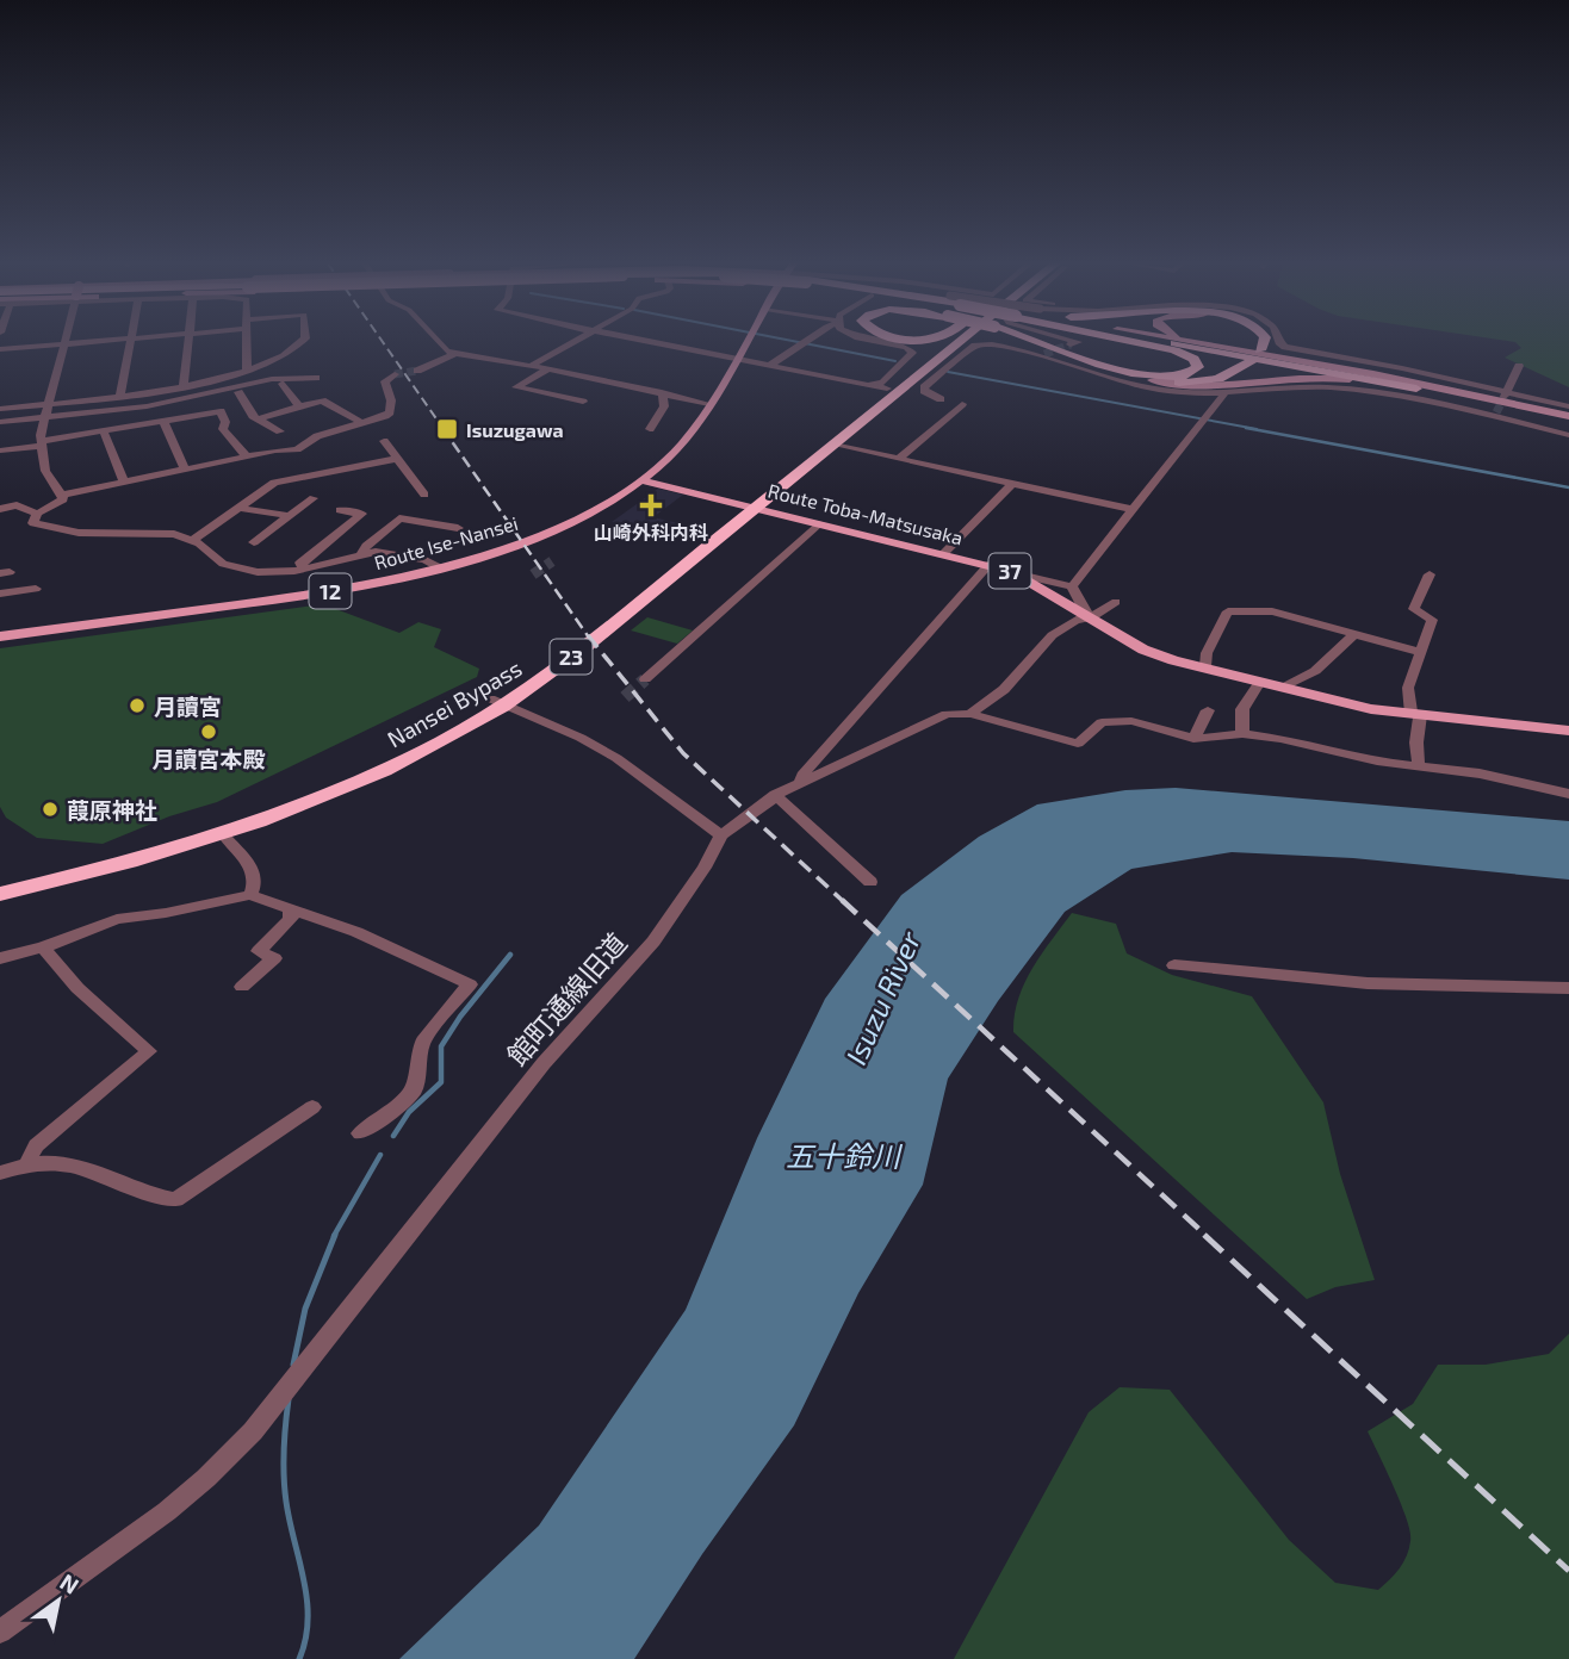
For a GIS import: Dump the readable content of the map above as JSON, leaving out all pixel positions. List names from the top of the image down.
{
  "streets": {
    "highway": ["23", "Nansei Bypass"],
    "main road": [
      "Route Toba-Matsusaka",
      "Route Ise-Nansei",
      "37",
      "12"
    ],
    "street": ["館町通線旧道"]
  },
  "crossings": [
    ["Route Toba-Matsusaka", "Route Ise-Nansei"],
    ["Route Toba-Matsusaka", "Nansei Bypass"]
  ],
  "water": ["Isuzu River", "五十鈴川"],
  "places": {
    "transit": ["Isuzugawa"],
    "health": ["山崎外科内科"],
    "other": ["月讀宮", "月讀宮本殿", "葭原神社"]
  },
  "north": "top right"
}
